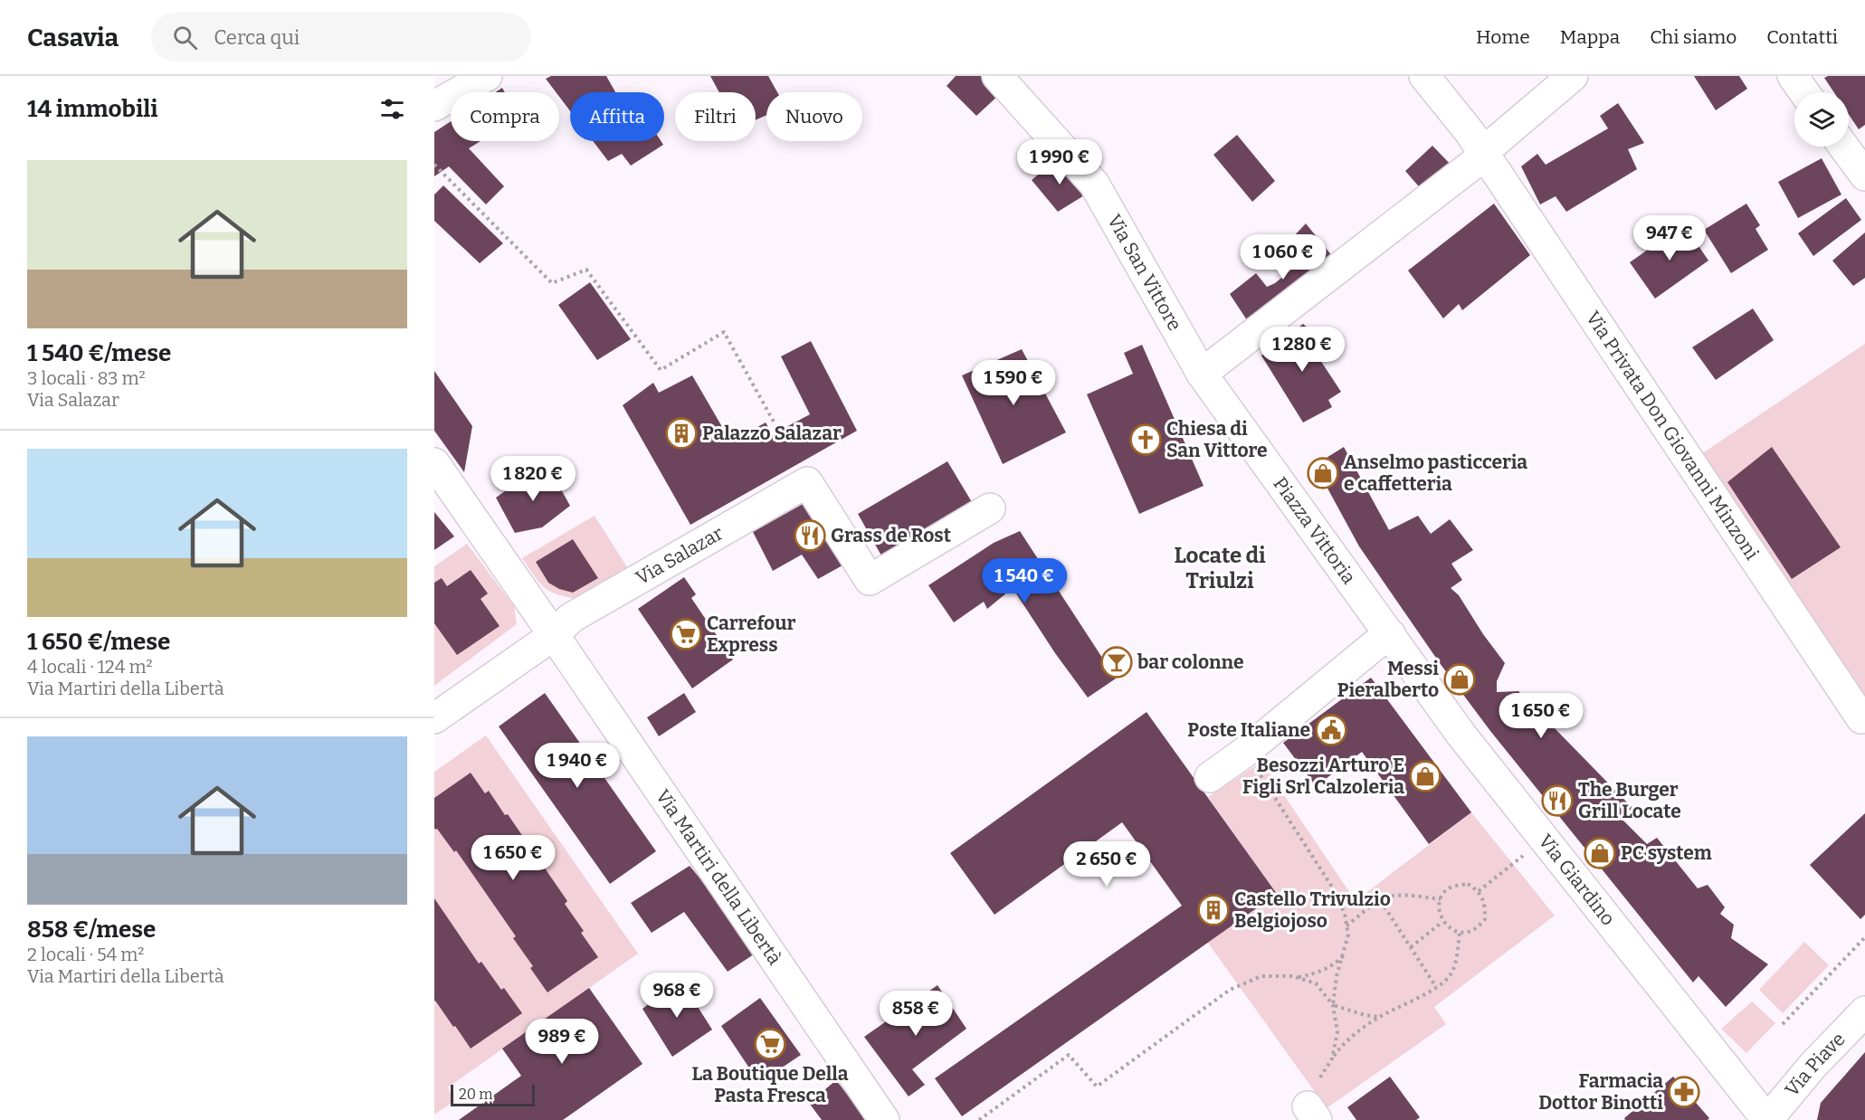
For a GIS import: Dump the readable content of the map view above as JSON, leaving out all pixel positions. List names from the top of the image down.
{
  "streets": {
    "street": [
      "Via San Vittore",
      "Via Privata Don Giovanni Minzoni",
      "Piazza Vittoria",
      "Via Salazar",
      "Via Martiri della Libertà",
      "Via Giardino",
      "Via Piave"
    ]
  },
  "crossings": [
    ["Via San Vittore", "Piazza Vittoria"],
    ["Piazza Vittoria", "Via Giardino"],
    ["Via Salazar", "Via Martiri della Libertà"],
    ["Via Giardino", "Via Piave"]
  ],
  "districts": ["Locate di Triulzi"],
  "places": {
    "building": ["Palazzo Salazar", "Castello Trivulzio Belgiojoso"],
    "church": ["Chiesa di San Vittore"],
    "shop": [
      "Anselmo pasticceria e caffetteria",
      "Messi Pieralberto",
      "Besozzi Arturo E Figli Srl Calzoleria",
      "PC system"
    ],
    "restaurant": ["Grass de Rost", "The Burger Grill Locate"],
    "supermarket": ["Carrefour Express", "La Boutique Della Pasta Fresca"],
    "bar": ["bar colonne"],
    "public building": ["Poste Italiane"],
    "pharmacy": ["Farmacia Dottor Binotti"]
  },
  "scale_bar": "20 m",
  "page": {
    "header": "Casavia",
    "search": "Cerca qui",
    "nav": [
      "Home",
      "Mappa",
      "Chi siamo",
      "Contatti"
    ],
    "heading": "14 immobili",
    "chip": [
      "Compra",
      "Affitta",
      "Filtri",
      "Nuovo"
    ],
    "price": [
      "1 990 €",
      "947 €",
      "1 060 €",
      "1 280 €",
      "1 590 €",
      "1 820 €",
      "1 540 €",
      "1 650 €",
      "1 940 €",
      "1 650 €",
      "2 650 €",
      "968 €",
      "858 €",
      "989 €"
    ],
    "list": [
      {
        "name": "1 540 €/mese",
        "note": "3 locali · 83 m² · Via Salazar"
      },
      {
        "name": "1 650 €/mese",
        "note": "4 locali · 124 m² · Via Martiri della Libertà"
      },
      {
        "name": "858 €/mese",
        "note": "2 locali · 54 m² · Via Martiri della Libertà"
      }
    ],
    "scale": "20 m"
  }
}
